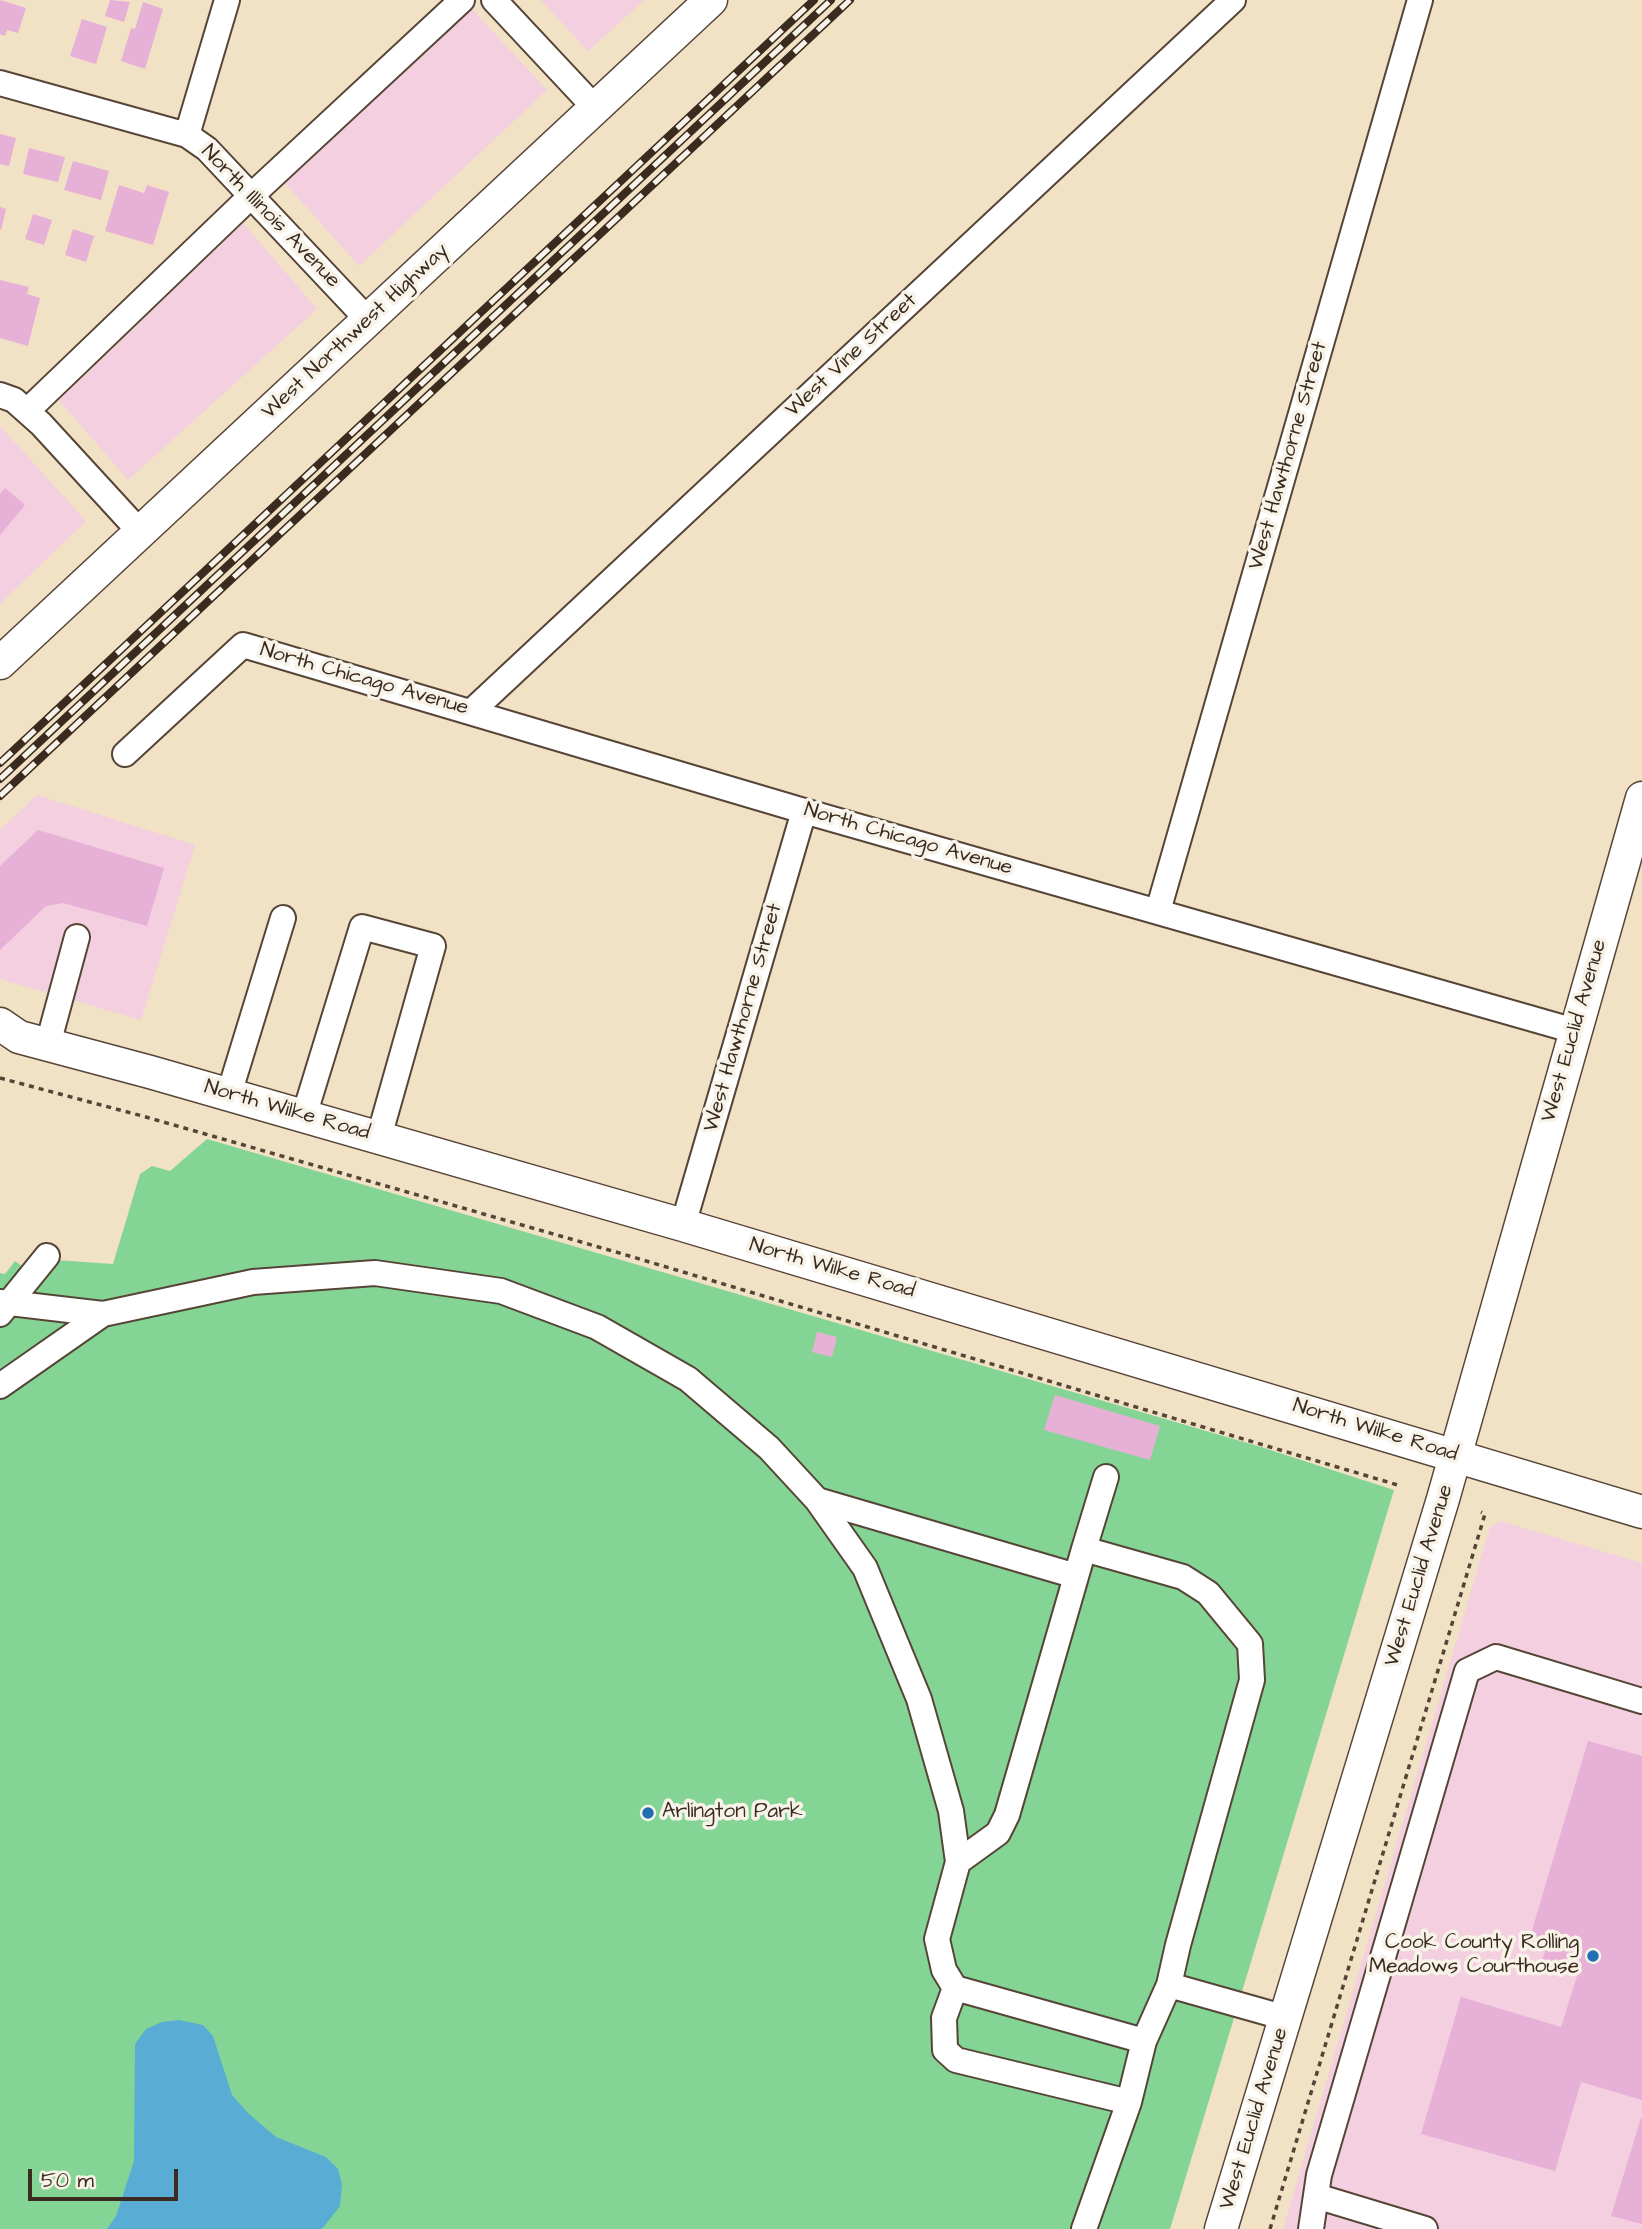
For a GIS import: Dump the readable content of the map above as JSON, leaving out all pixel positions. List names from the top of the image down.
{
  "streets": {
    "main road": ["West Northwest Highway", "West Euclid Avenue", "North Wilke Road"],
    "street": [
      "North Illinois Avenue",
      "West Vine Street",
      "West Hawthorne Street",
      "North Chicago Avenue"
    ]
  },
  "crossings": [
    ["North Illinois Avenue", "West Northwest Highway"],
    ["West Vine Street", "North Chicago Avenue"],
    ["West Hawthorne Street", "North Chicago Avenue"],
    ["West Hawthorne Street", "North Wilke Road"],
    ["North Chicago Avenue", "West Euclid Avenue"],
    ["West Euclid Avenue", "North Wilke Road"]
  ],
  "places": ["Arlington Park", "Cook County Rolling Meadows Courthouse"],
  "scale_bar": "50 m"
}
